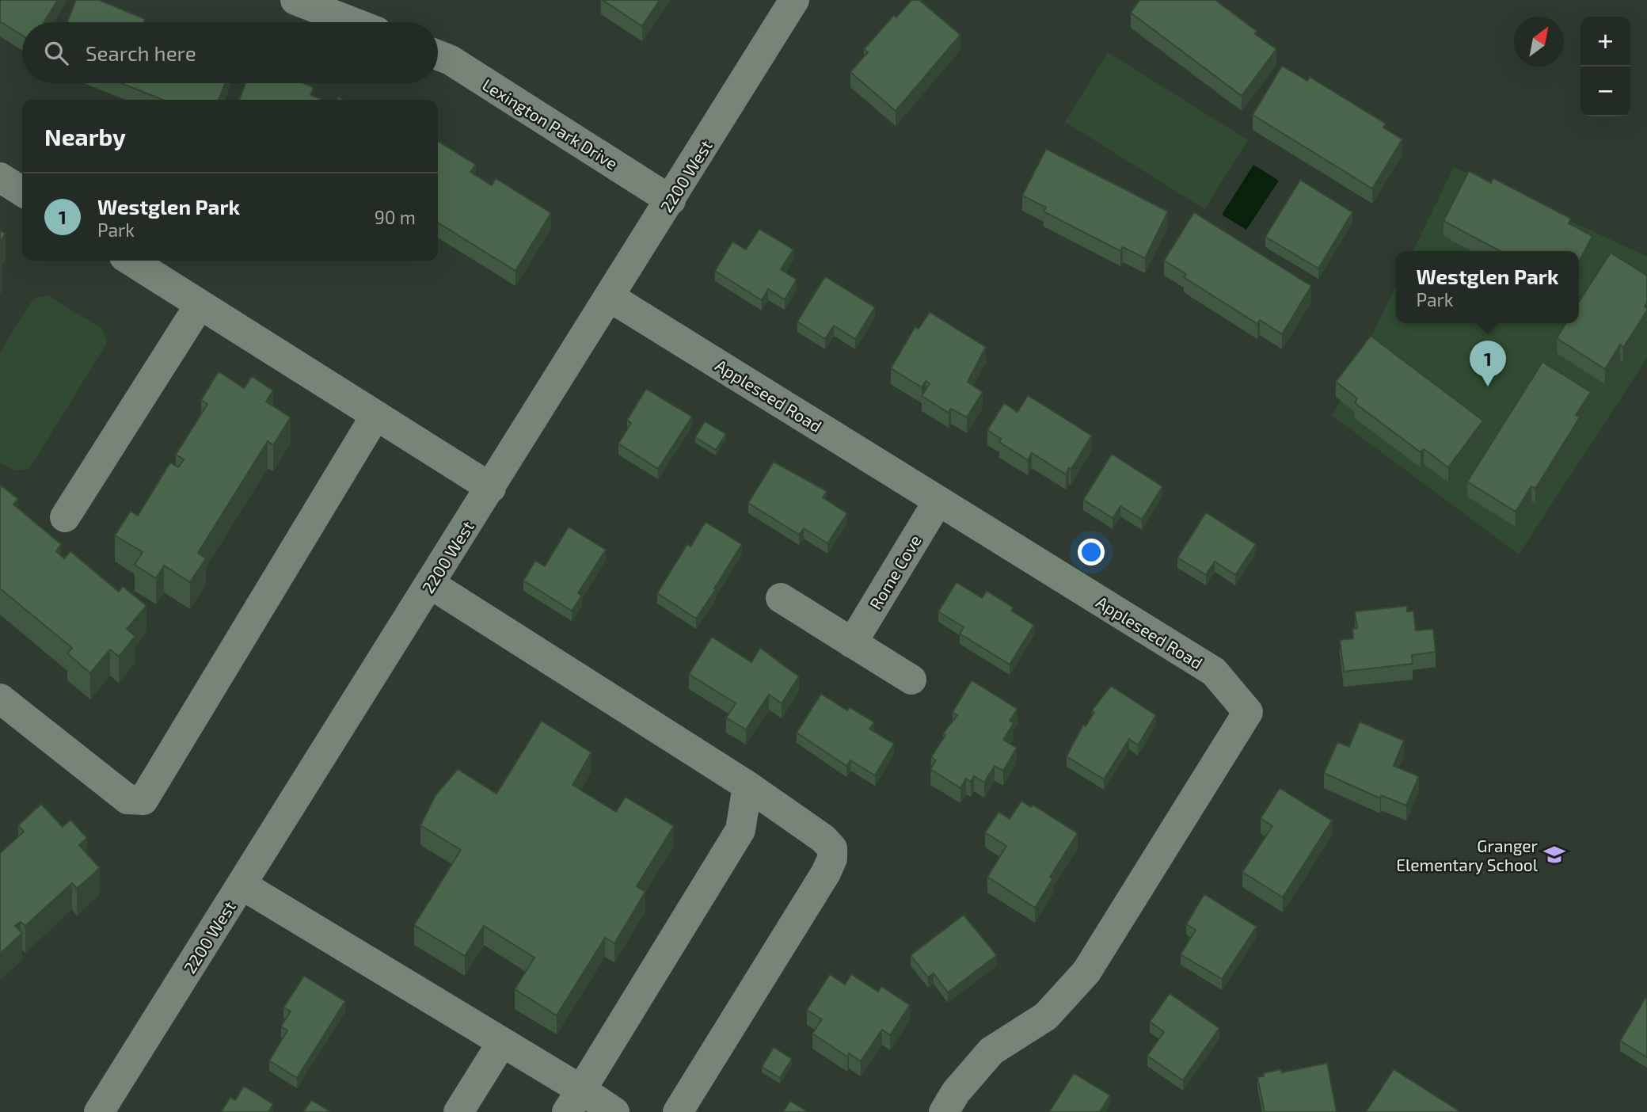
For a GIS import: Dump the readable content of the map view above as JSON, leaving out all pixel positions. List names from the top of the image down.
{
  "streets": {
    "street": [
      "Lexington Park Drive",
      "2200 West",
      "Appleseed Road",
      "Rome Cove"
    ]
  },
  "crossings": [
    ["Lexington Park Drive", "2200 West"],
    ["2200 West", "Appleseed Road"],
    ["Appleseed Road", "Rome Cove"]
  ],
  "places": {
    "school or university": ["Granger Elementary School"]
  },
  "north": "top right",
  "page": {
    "map_buttons": ["+", "−"],
    "search": "Search here",
    "heading": "Nearby",
    "list": [
      {
        "mark": "1",
        "name": "Westglen Park",
        "note": "Park",
        "value": "90 m"
      }
    ],
    "popup": ["Westglen Park", "Park"],
    "pins": "1"
  }
}
